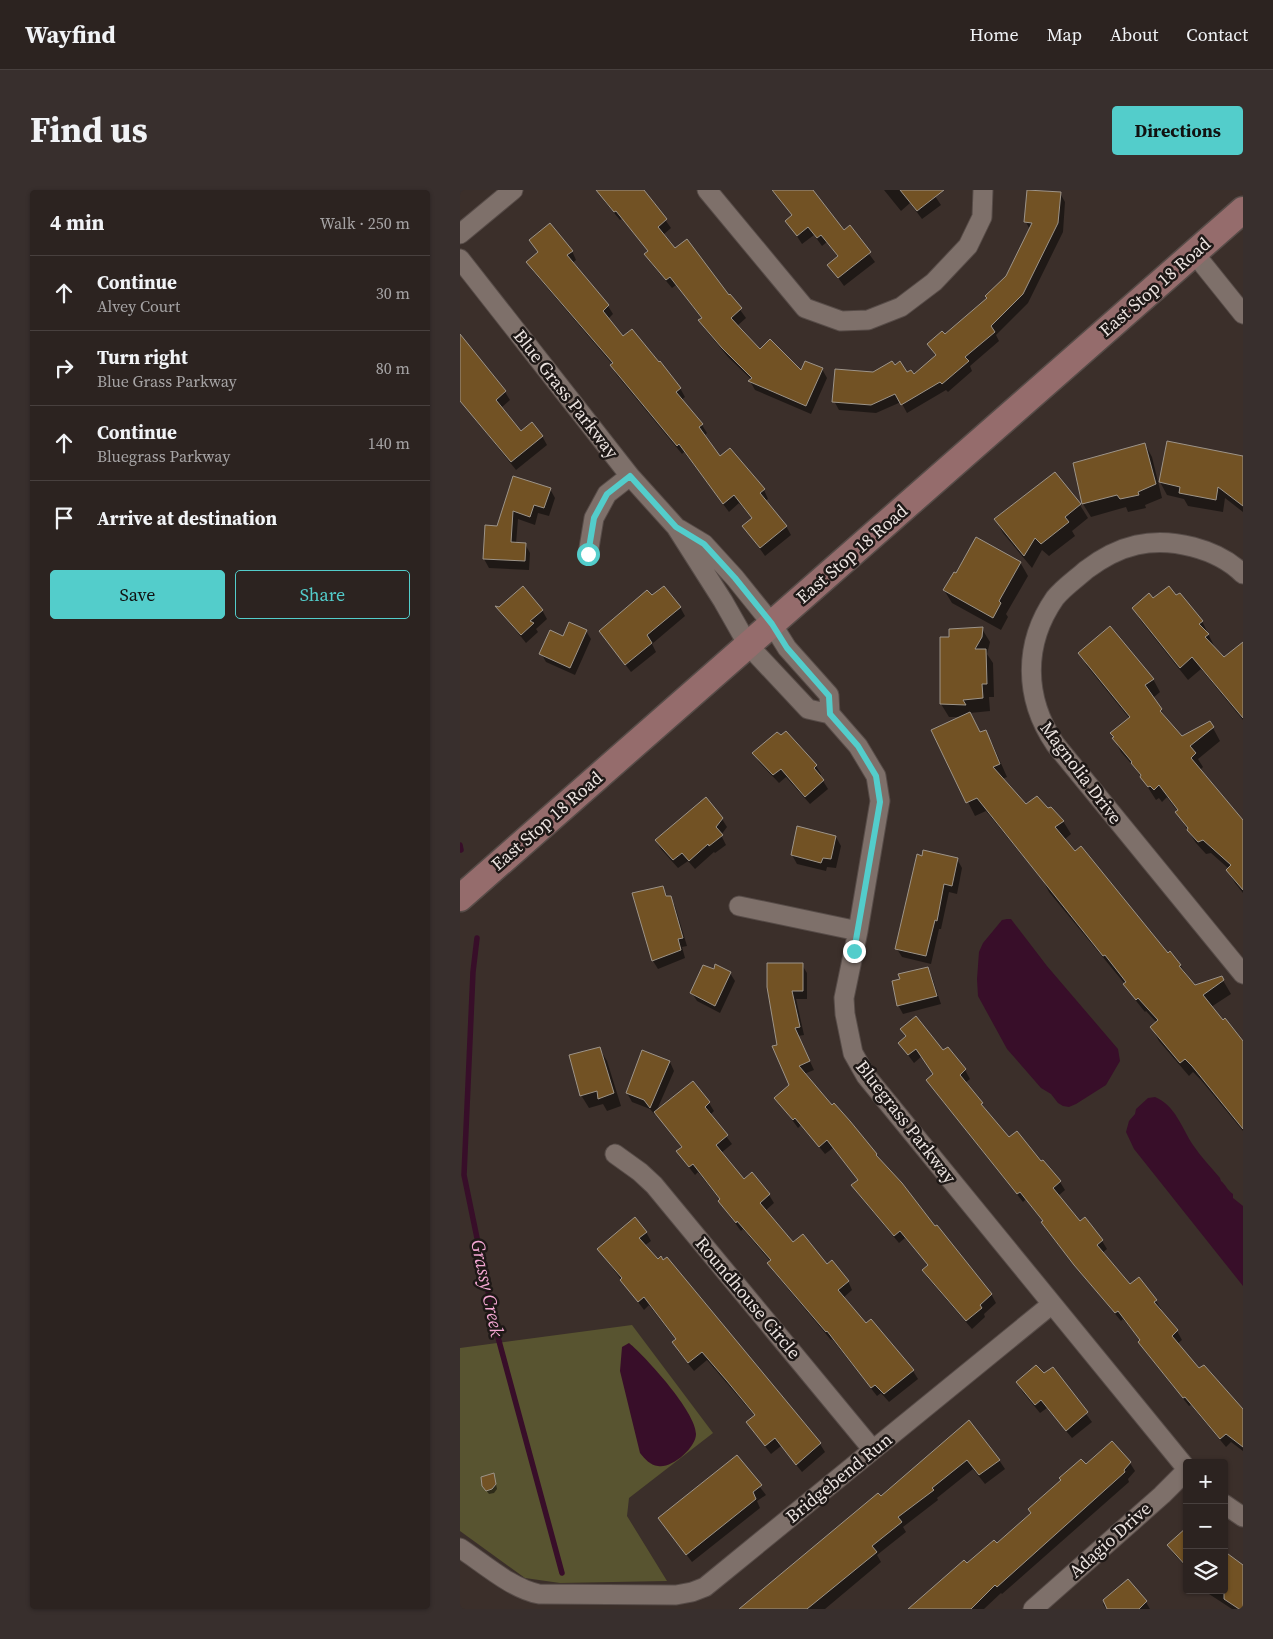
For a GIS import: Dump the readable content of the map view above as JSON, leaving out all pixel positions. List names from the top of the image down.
{
  "streets": {
    "street": [
      "East Stop 18 Road",
      "Blue Grass Parkway",
      "Magnolia Drive",
      "Bluegrass Parkway",
      "Roundhouse Circle",
      "Bridgebend Run",
      "Adagio Drive"
    ]
  },
  "crossings": [
    ["East Stop 18 Road", "Blue Grass Parkway"],
    ["East Stop 18 Road", "Bluegrass Parkway"],
    ["Blue Grass Parkway", "Bluegrass Parkway"],
    ["Bluegrass Parkway", "Bridgebend Run"],
    ["Roundhouse Circle", "Bridgebend Run"]
  ],
  "water": ["Grassy Creek"],
  "page": {
    "header": "Wayfind",
    "nav": [
      "Home",
      "Map",
      "About",
      "Contact"
    ],
    "title": "Find us",
    "buttons": [
      "Directions",
      ["Save", "Share"]
    ],
    "heading": ["4 min", "Walk · 250 m"],
    "list": [
      ["Continue", "Alvey Court", "30 m"],
      ["Turn right", "Blue Grass Parkway", "80 m"],
      ["Continue", "Bluegrass Parkway", "140 m"],
      "Arrive at destination"
    ],
    "map_buttons": ["+", "−"]
  }
}
